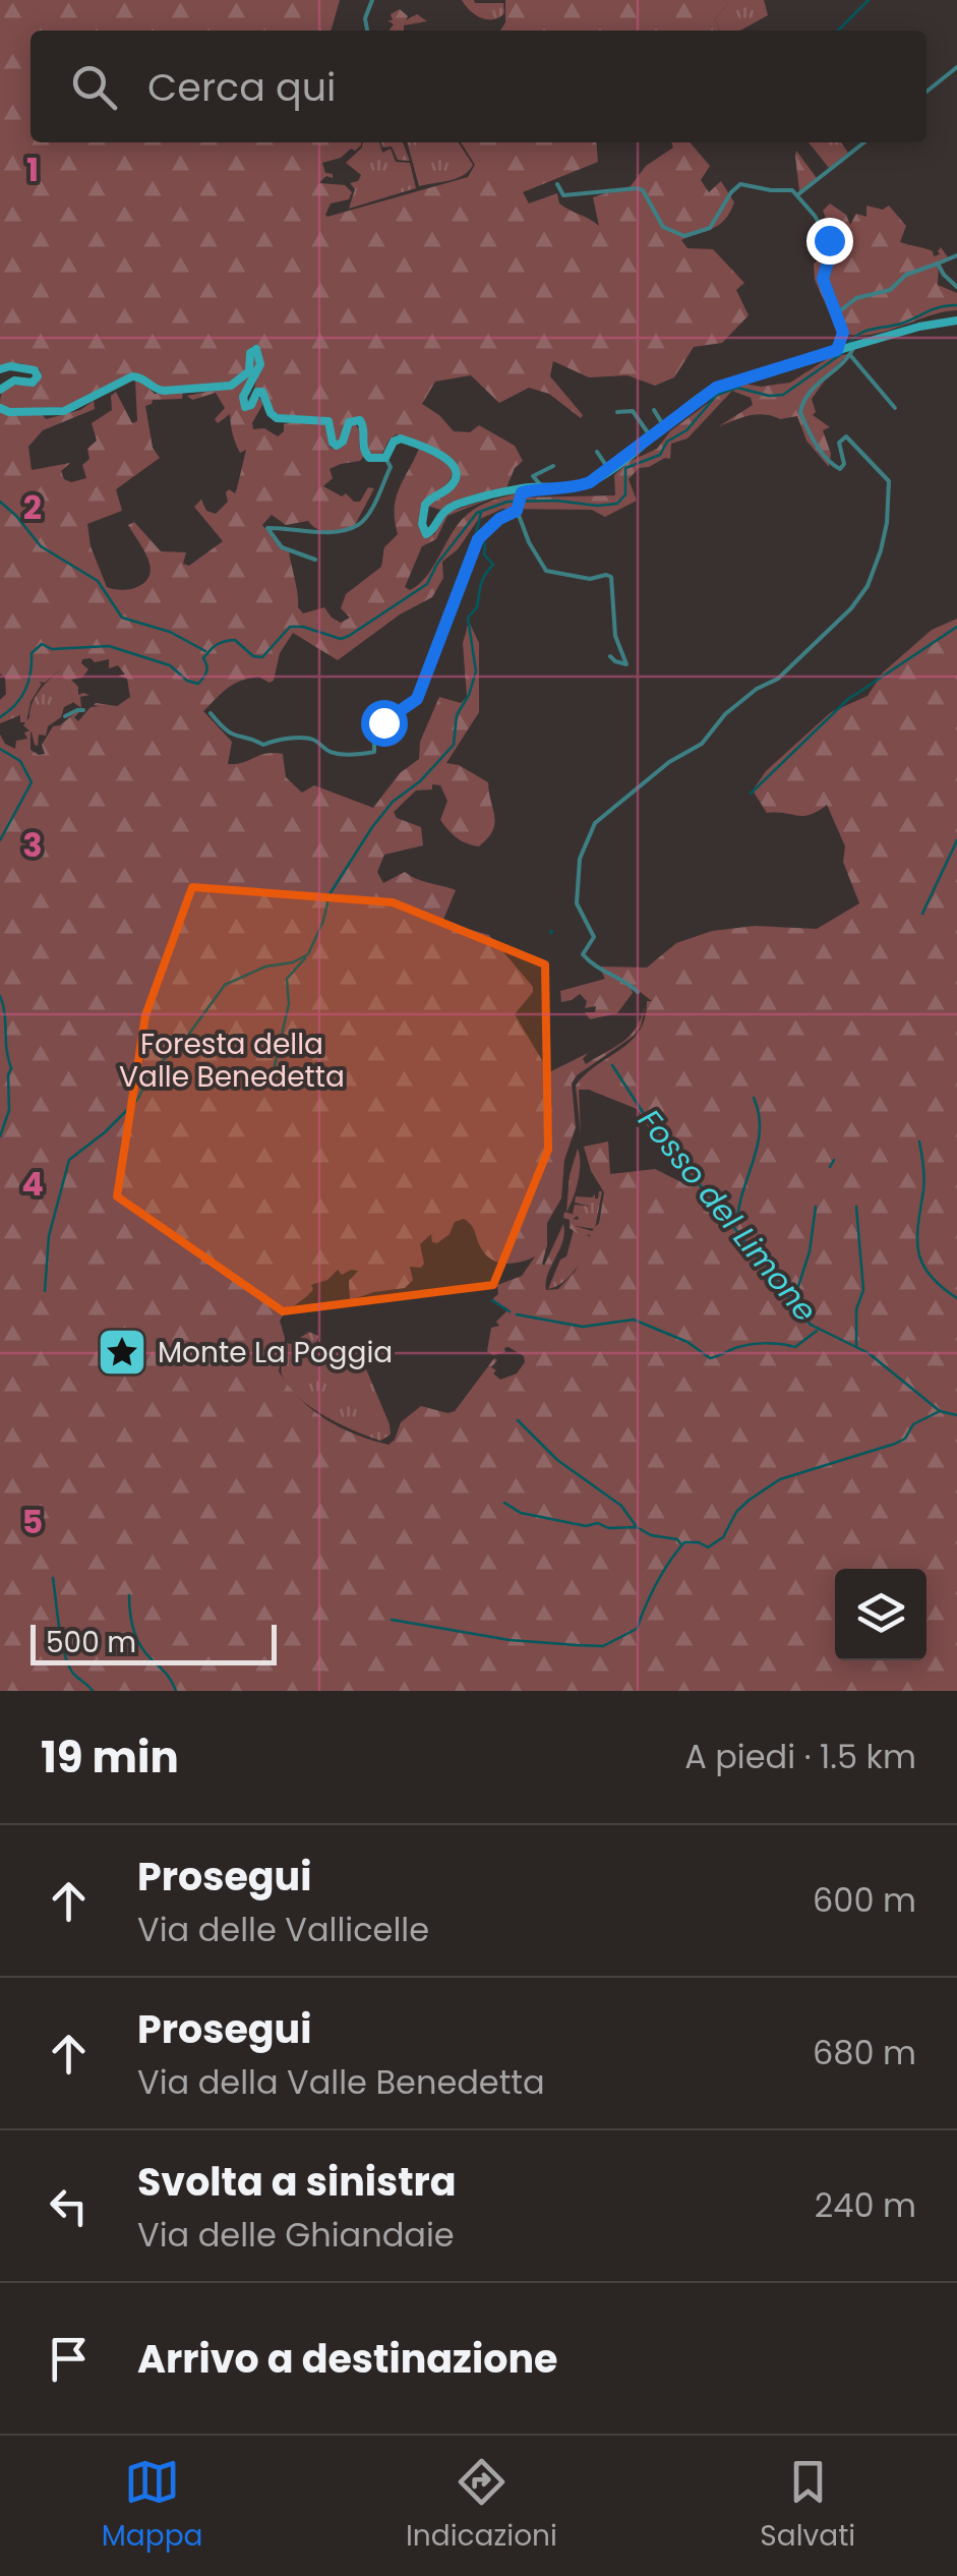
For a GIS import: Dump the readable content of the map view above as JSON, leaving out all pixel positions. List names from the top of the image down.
{
  "water": ["Fosso del Limone"],
  "parks": ["Foresta della Valle Benedetta"],
  "places": {
    "place": ["Monte La Poggia"]
  },
  "scale_bar": "500 m",
  "page": {
    "search": "Cerca qui",
    "scale": "500 m",
    "heading": ["19 min", "A piedi · 1.5 km"],
    "list": [
      ["Prosegui", "Via delle Vallicelle", "600 m"],
      ["Prosegui", "Via della Valle Benedetta", "680 m"],
      ["Svolta a sinistra", "Via delle Ghiandaie", "240 m"],
      "Arrivo a destinazione"
    ],
    "nav": ["Mappa", "Indicazioni", "Salvati"]
  },
  "grid": {
    "rows": [
      "1",
      "2",
      "3",
      "4",
      "5"
    ]
  }
}
